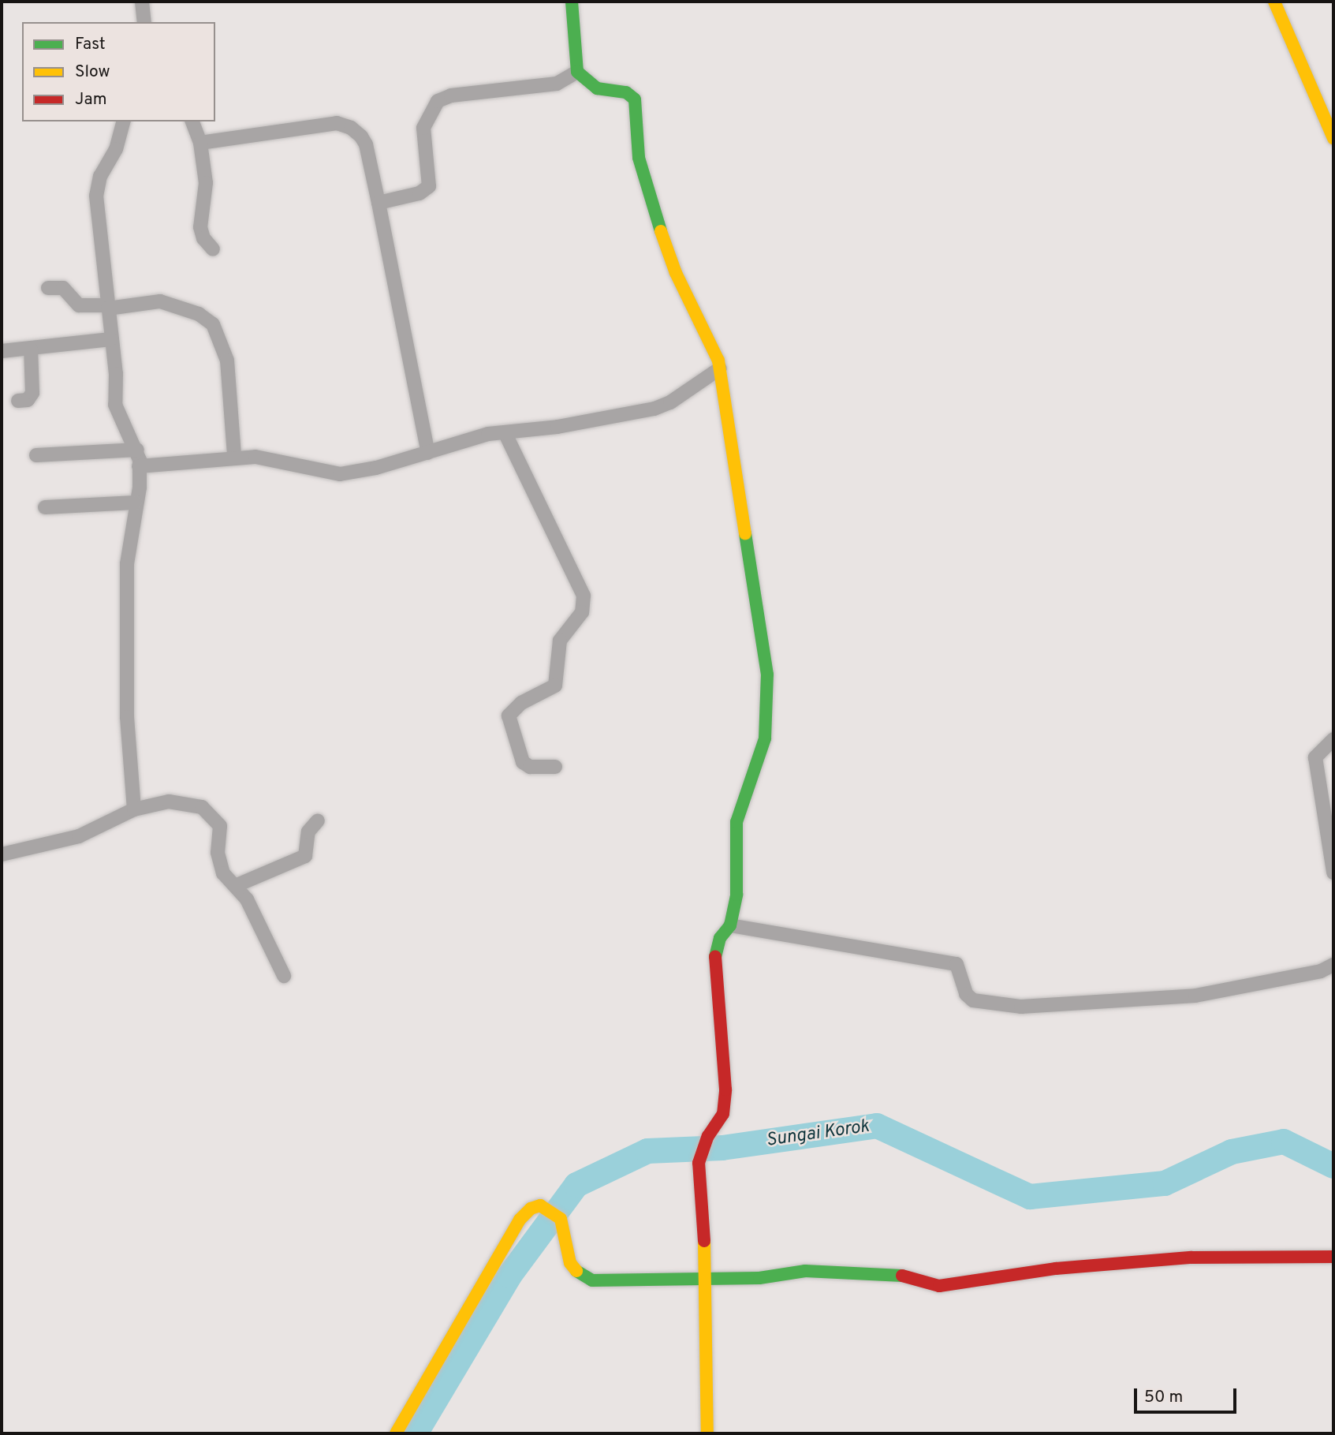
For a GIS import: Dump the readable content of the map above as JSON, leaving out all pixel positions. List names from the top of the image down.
{
  "water": ["Sungai Korok"],
  "legend": ["Fast", "Slow", "Jam"],
  "scale_bar": "50 m"
}
